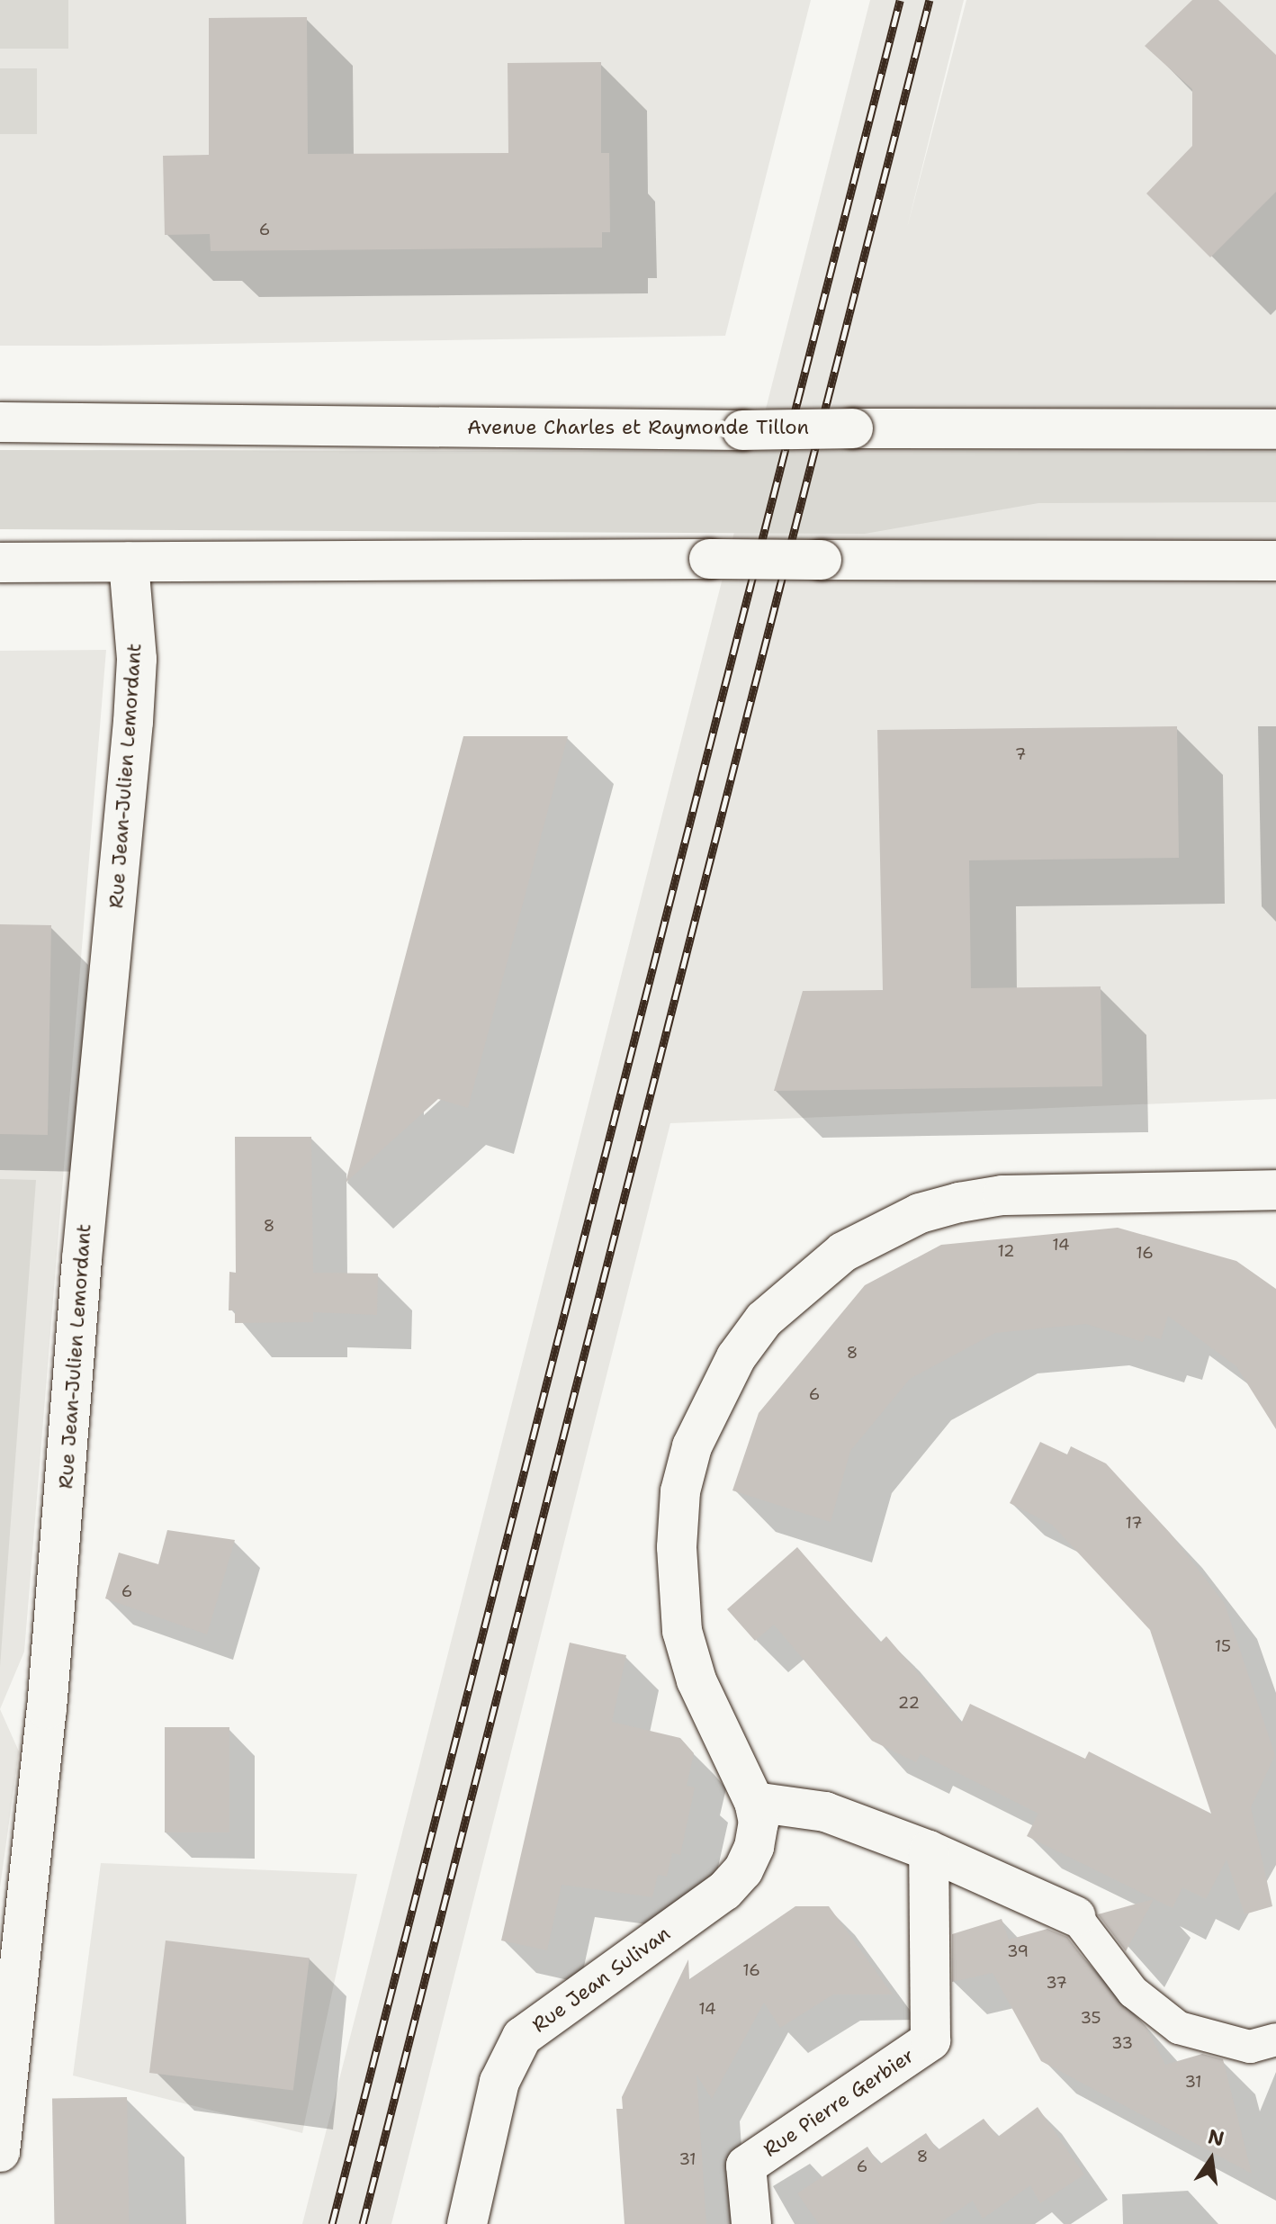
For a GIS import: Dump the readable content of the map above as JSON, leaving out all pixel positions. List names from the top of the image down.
{
  "streets": {
    "street": [
      "Avenue Charles et Raymonde Tillon",
      "Rue Jean-Julien Lemordant",
      "Rue Jean Sulivan",
      "Rue Pierre Gerbier"
    ]
  },
  "house_numbers": [
    "6",
    "7",
    "8",
    "14",
    "12",
    "16",
    "8",
    "6",
    "17",
    "6",
    "15",
    "22",
    "39",
    "16",
    "37",
    "14",
    "35",
    "33",
    "31",
    "8",
    "31",
    "6"
  ],
  "north": "top"
}
